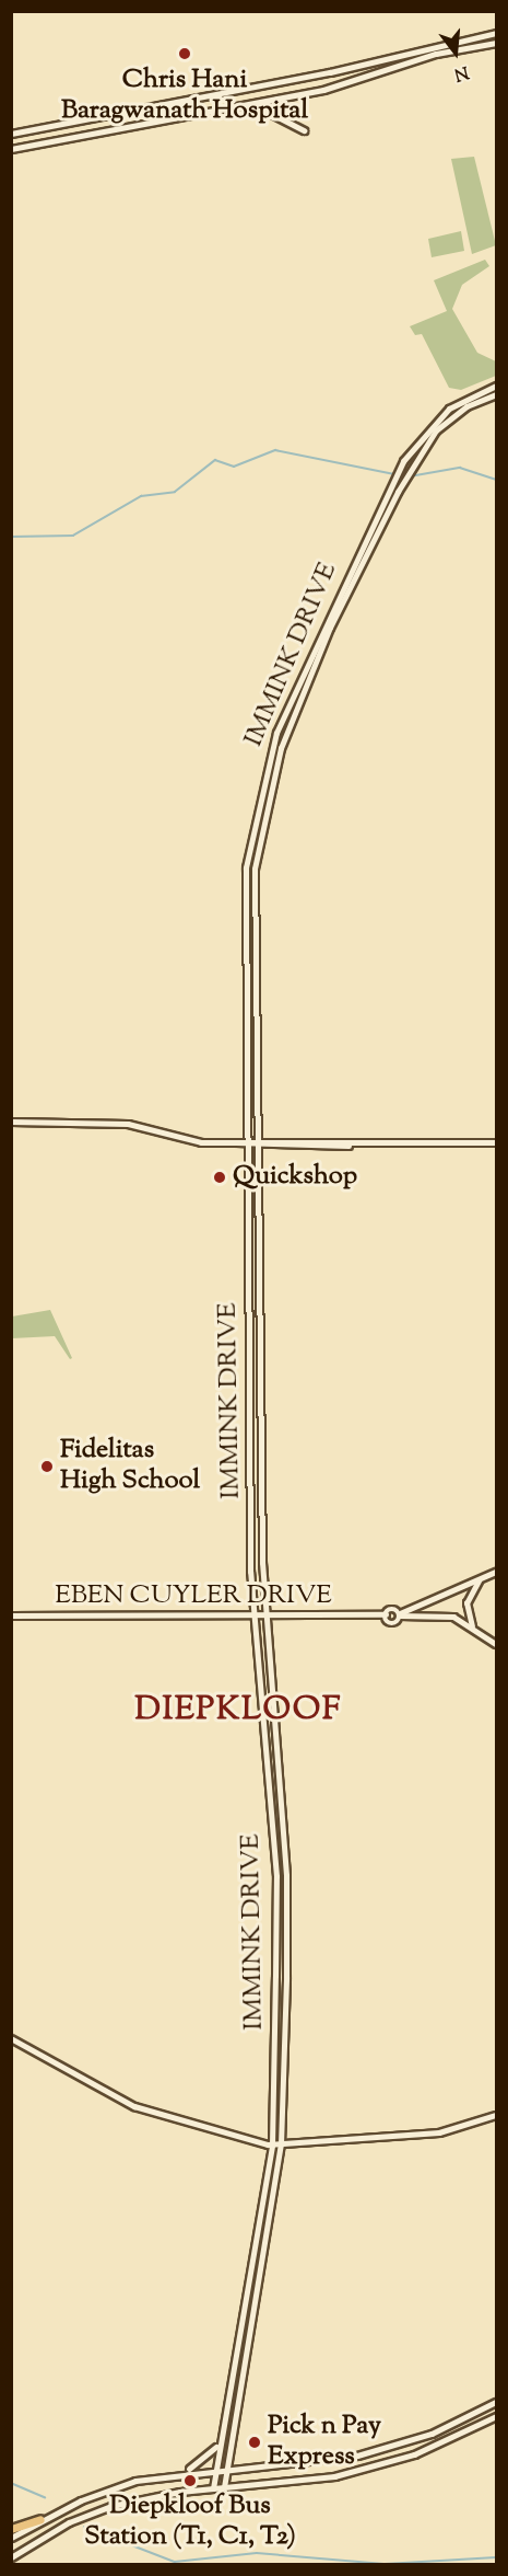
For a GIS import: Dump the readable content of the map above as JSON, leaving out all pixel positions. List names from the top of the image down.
{
  "streets": {
    "main road": ["IMMINK DRIVE"],
    "street": ["EBEN CUYLER DRIVE"]
  },
  "crossings": [
    ["IMMINK DRIVE", "EBEN CUYLER DRIVE"]
  ],
  "districts": ["DIEPKLOOF"],
  "places": [
    "Chris Hani Baragwanath Hospital",
    "Quickshop",
    "Fidelitas High School",
    "Pick n Pay Express",
    "Diepkloof Bus Station (T1, C1, T2)"
  ],
  "north": "bottom"
}
